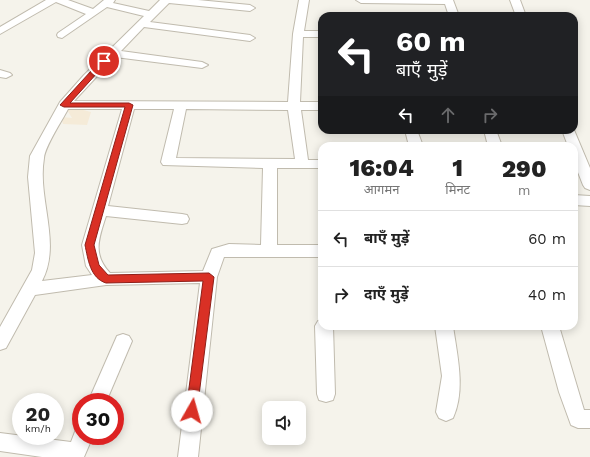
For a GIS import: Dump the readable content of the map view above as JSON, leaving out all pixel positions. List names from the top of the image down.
{
  "page": {
    "turn": ["60 m", "बाएँ मुड़ें"],
    "eta": [
      "16:04",
      "आगमन",
      "1",
      "मिनट",
      "290",
      "m"
    ],
    "list": [
      {
        "name": "बाएँ मुड़ें",
        "value": "60 m"
      },
      {
        "name": "दाएँ मुड़ें",
        "value": "40 m"
      }
    ],
    "speed": "20 km/h",
    "limit": "30"
  }
}
